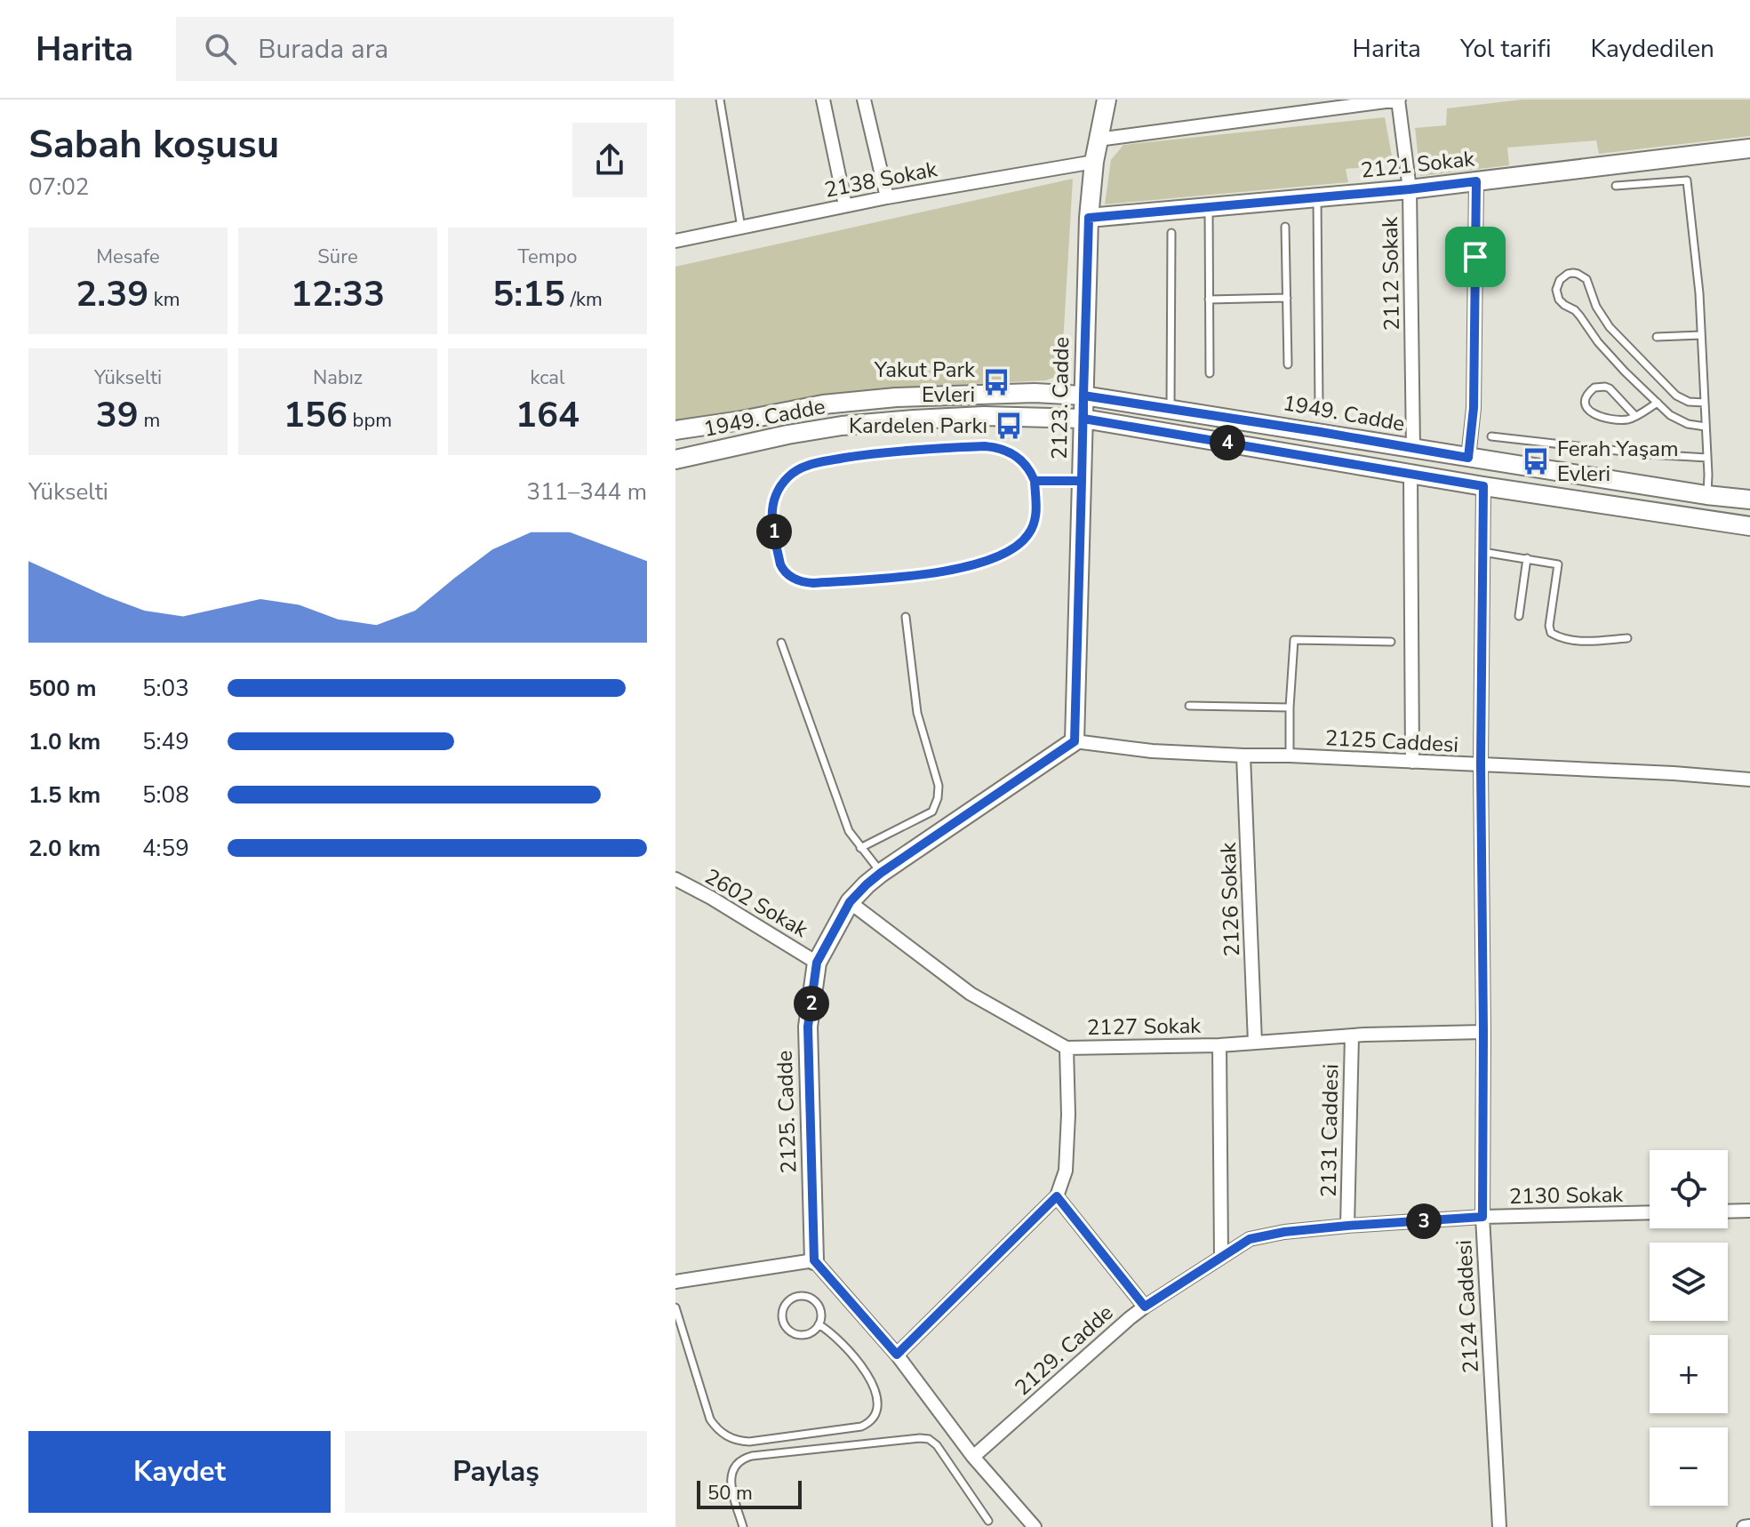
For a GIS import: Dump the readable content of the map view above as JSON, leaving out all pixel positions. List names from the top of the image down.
{
  "streets": {
    "street": [
      "2121 Sokak",
      "2138 Sokak",
      "2112 Sokak",
      "2123. Cadde",
      "1949. Cadde",
      "2125 Caddesi",
      "2126 Sokak",
      "2602 Sokak",
      "2127 Sokak",
      "2125. Cadde",
      "2131 Caddesi",
      "2130 Sokak",
      "2124 Caddesi",
      "2129. Cadde"
    ]
  },
  "crossings": [
    ["2121 Sokak", "2112 Sokak"],
    ["2121 Sokak", "2123. Cadde"],
    ["2138 Sokak", "2123. Cadde"],
    ["2112 Sokak", "1949. Cadde"],
    ["2123. Cadde", "1949. Cadde"],
    ["2123. Cadde", "2125 Caddesi"],
    ["2123. Cadde", "2125. Cadde"],
    ["1949. Cadde", "2124 Caddesi"],
    ["2125 Caddesi", "2126 Sokak"],
    ["2125 Caddesi", "2125. Cadde"],
    ["2125 Caddesi", "2124 Caddesi"],
    ["2126 Sokak", "2127 Sokak"],
    ["2602 Sokak", "2125. Cadde"],
    ["2127 Sokak", "2125. Cadde"],
    ["2127 Sokak", "2131 Caddesi"],
    ["2127 Sokak", "2124 Caddesi"],
    ["2131 Caddesi", "2130 Sokak"],
    ["2130 Sokak", "2124 Caddesi"],
    ["2130 Sokak", "2129. Cadde"]
  ],
  "places": {
    "bus stop": ["Yakut Park Evleri", "Kardelen Parkı", "Ferah Yaşam Evleri"]
  },
  "scale_bar": "50 m",
  "page": {
    "header": "Harita",
    "search": "Burada ara",
    "nav": ["Harita", "Yol tarifi", "Kaydedilen"],
    "heading": ["Sabah koşusu", "07:02"],
    "stats": [
      ["Mesafe", "2.39 km"],
      ["Süre", "12:33"],
      ["Tempo", "5:15 /km"],
      ["Yükselti", "39 m"],
      ["Nabız", "156 bpm"],
      ["kcal", "164"]
    ],
    "pins": [
      "4",
      "1",
      "2",
      "3"
    ],
    "chart": ["Yükselti", "311–344 m"],
    "list": [
      {
        "name": "500 m",
        "note": "5:03"
      },
      {
        "name": "1.0 km",
        "note": "5:49"
      },
      {
        "name": "1.5 km",
        "note": "5:08"
      },
      {
        "name": "2.0 km",
        "note": "4:59"
      }
    ],
    "map_buttons": ["+", "−"],
    "buttons": ["Kaydet", "Paylaş"],
    "scale": "50 m"
  }
}
